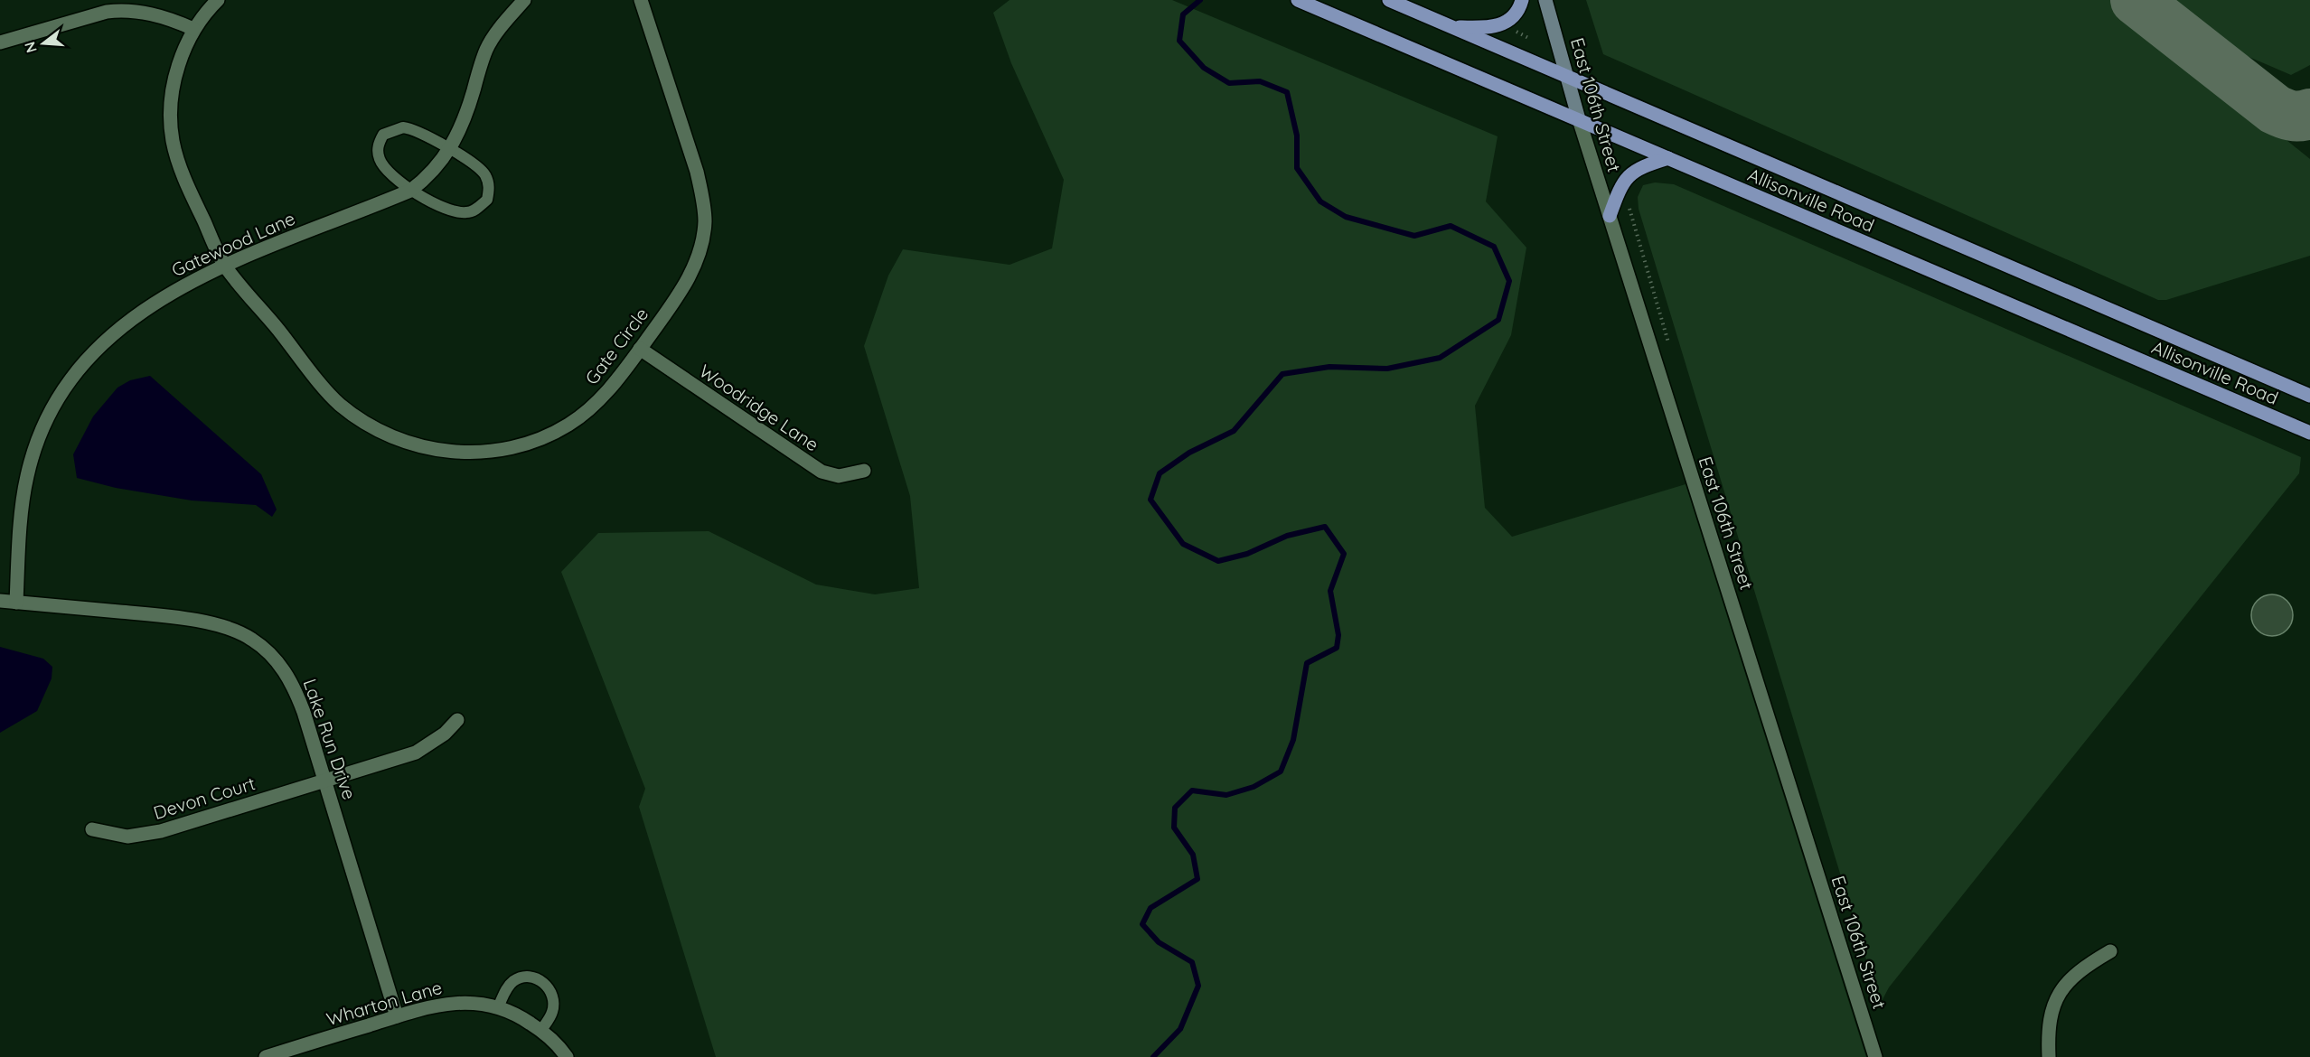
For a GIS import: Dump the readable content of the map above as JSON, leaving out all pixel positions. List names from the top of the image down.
{
  "streets": {
    "main road": ["East 106th Street", "Allisonville Road"],
    "street": [
      "Gatewood Lane",
      "Gate Circle",
      "Woodridge Lane",
      "Lake Run Drive",
      "Devon Court",
      "Wharton Lane"
    ]
  },
  "crossings": [
    ["East 106th Street", "Allisonville Road"],
    ["Gatewood Lane", "Gate Circle"],
    ["Gatewood Lane", "Lake Run Drive"],
    ["Gate Circle", "Woodridge Lane"],
    ["Lake Run Drive", "Devon Court"],
    ["Lake Run Drive", "Wharton Lane"]
  ],
  "north": "left"
}
